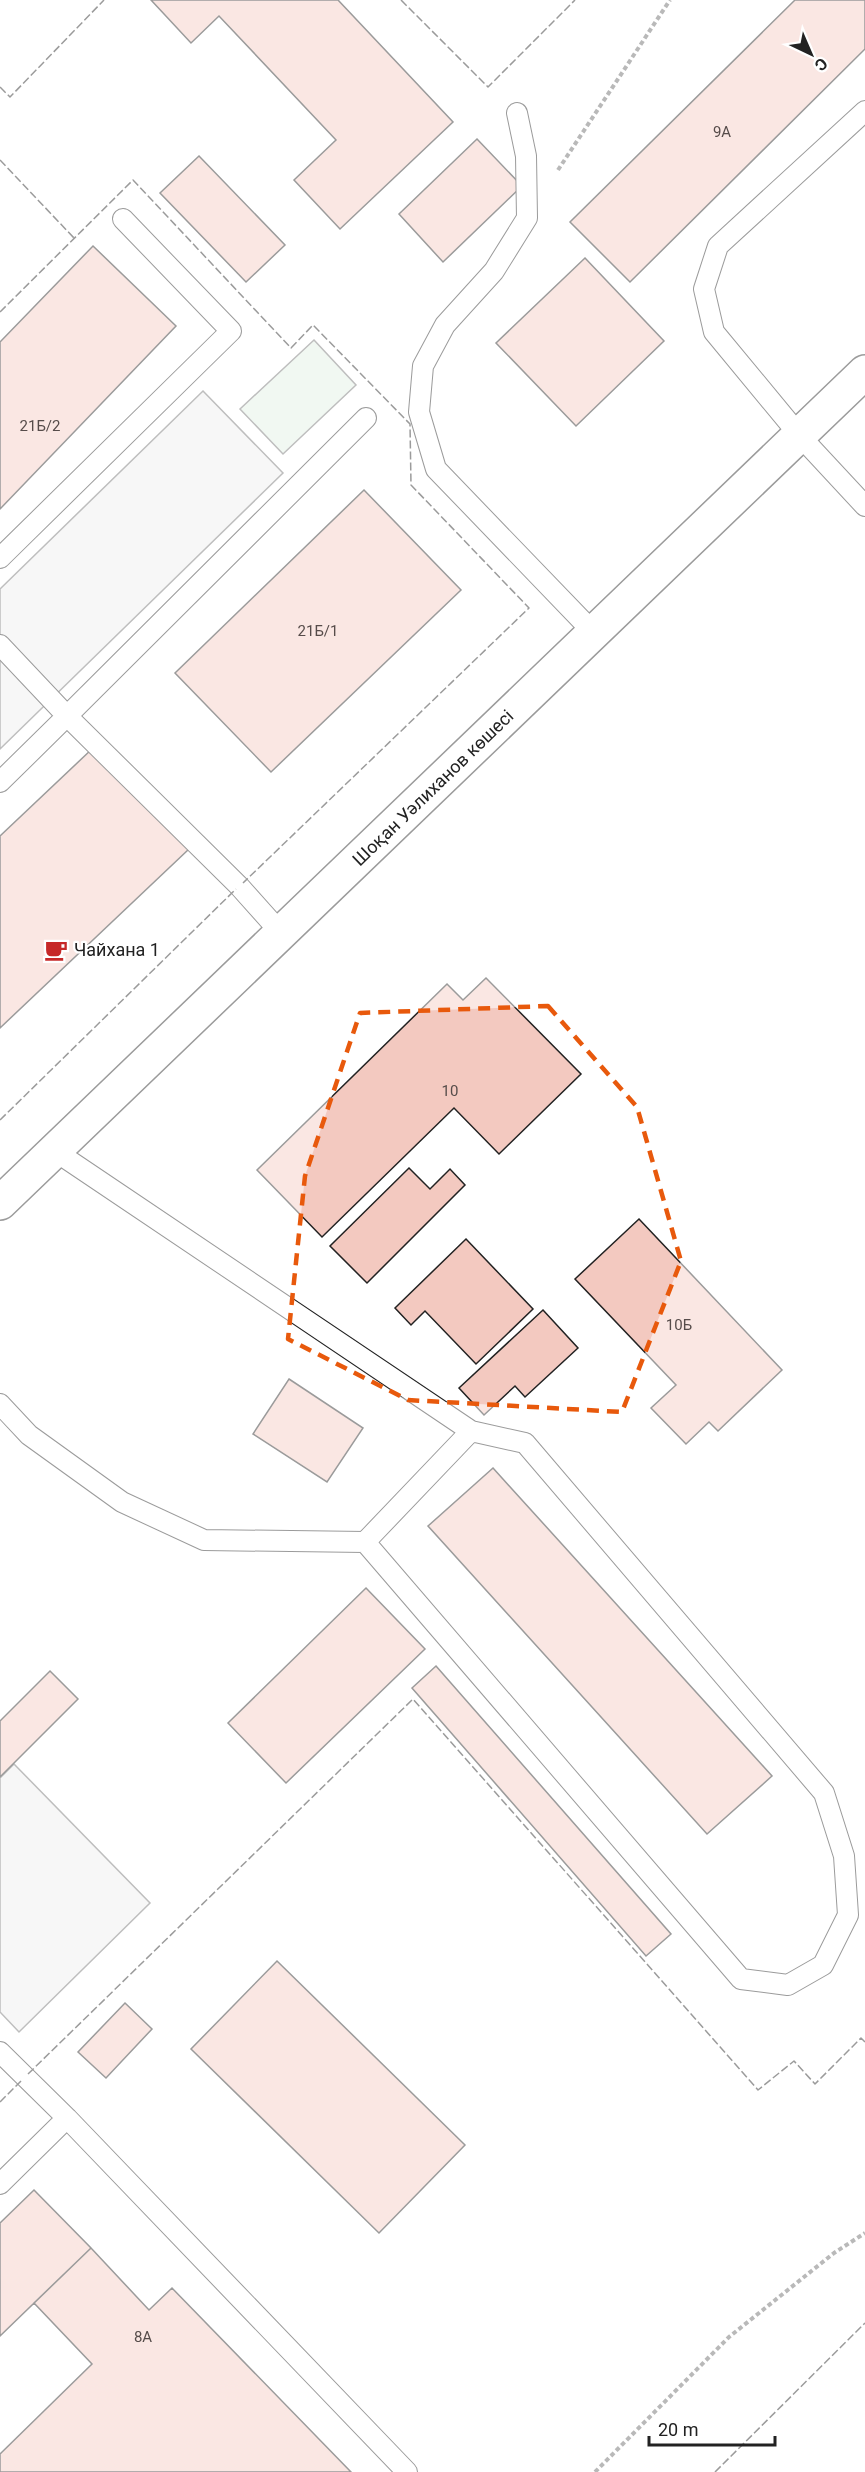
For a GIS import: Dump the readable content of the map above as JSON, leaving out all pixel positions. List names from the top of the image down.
{
  "streets": {
    "main road": ["Шоқан Уәлиханов көшесі"]
  },
  "places": {
    "cafe": ["Чайхана 1"]
  },
  "house_numbers": [
    "9А",
    "21Б/2",
    "21Б/1",
    "10",
    "10Б",
    "8А"
  ],
  "scale_bar": "20 m",
  "north": "bottom right"
}
